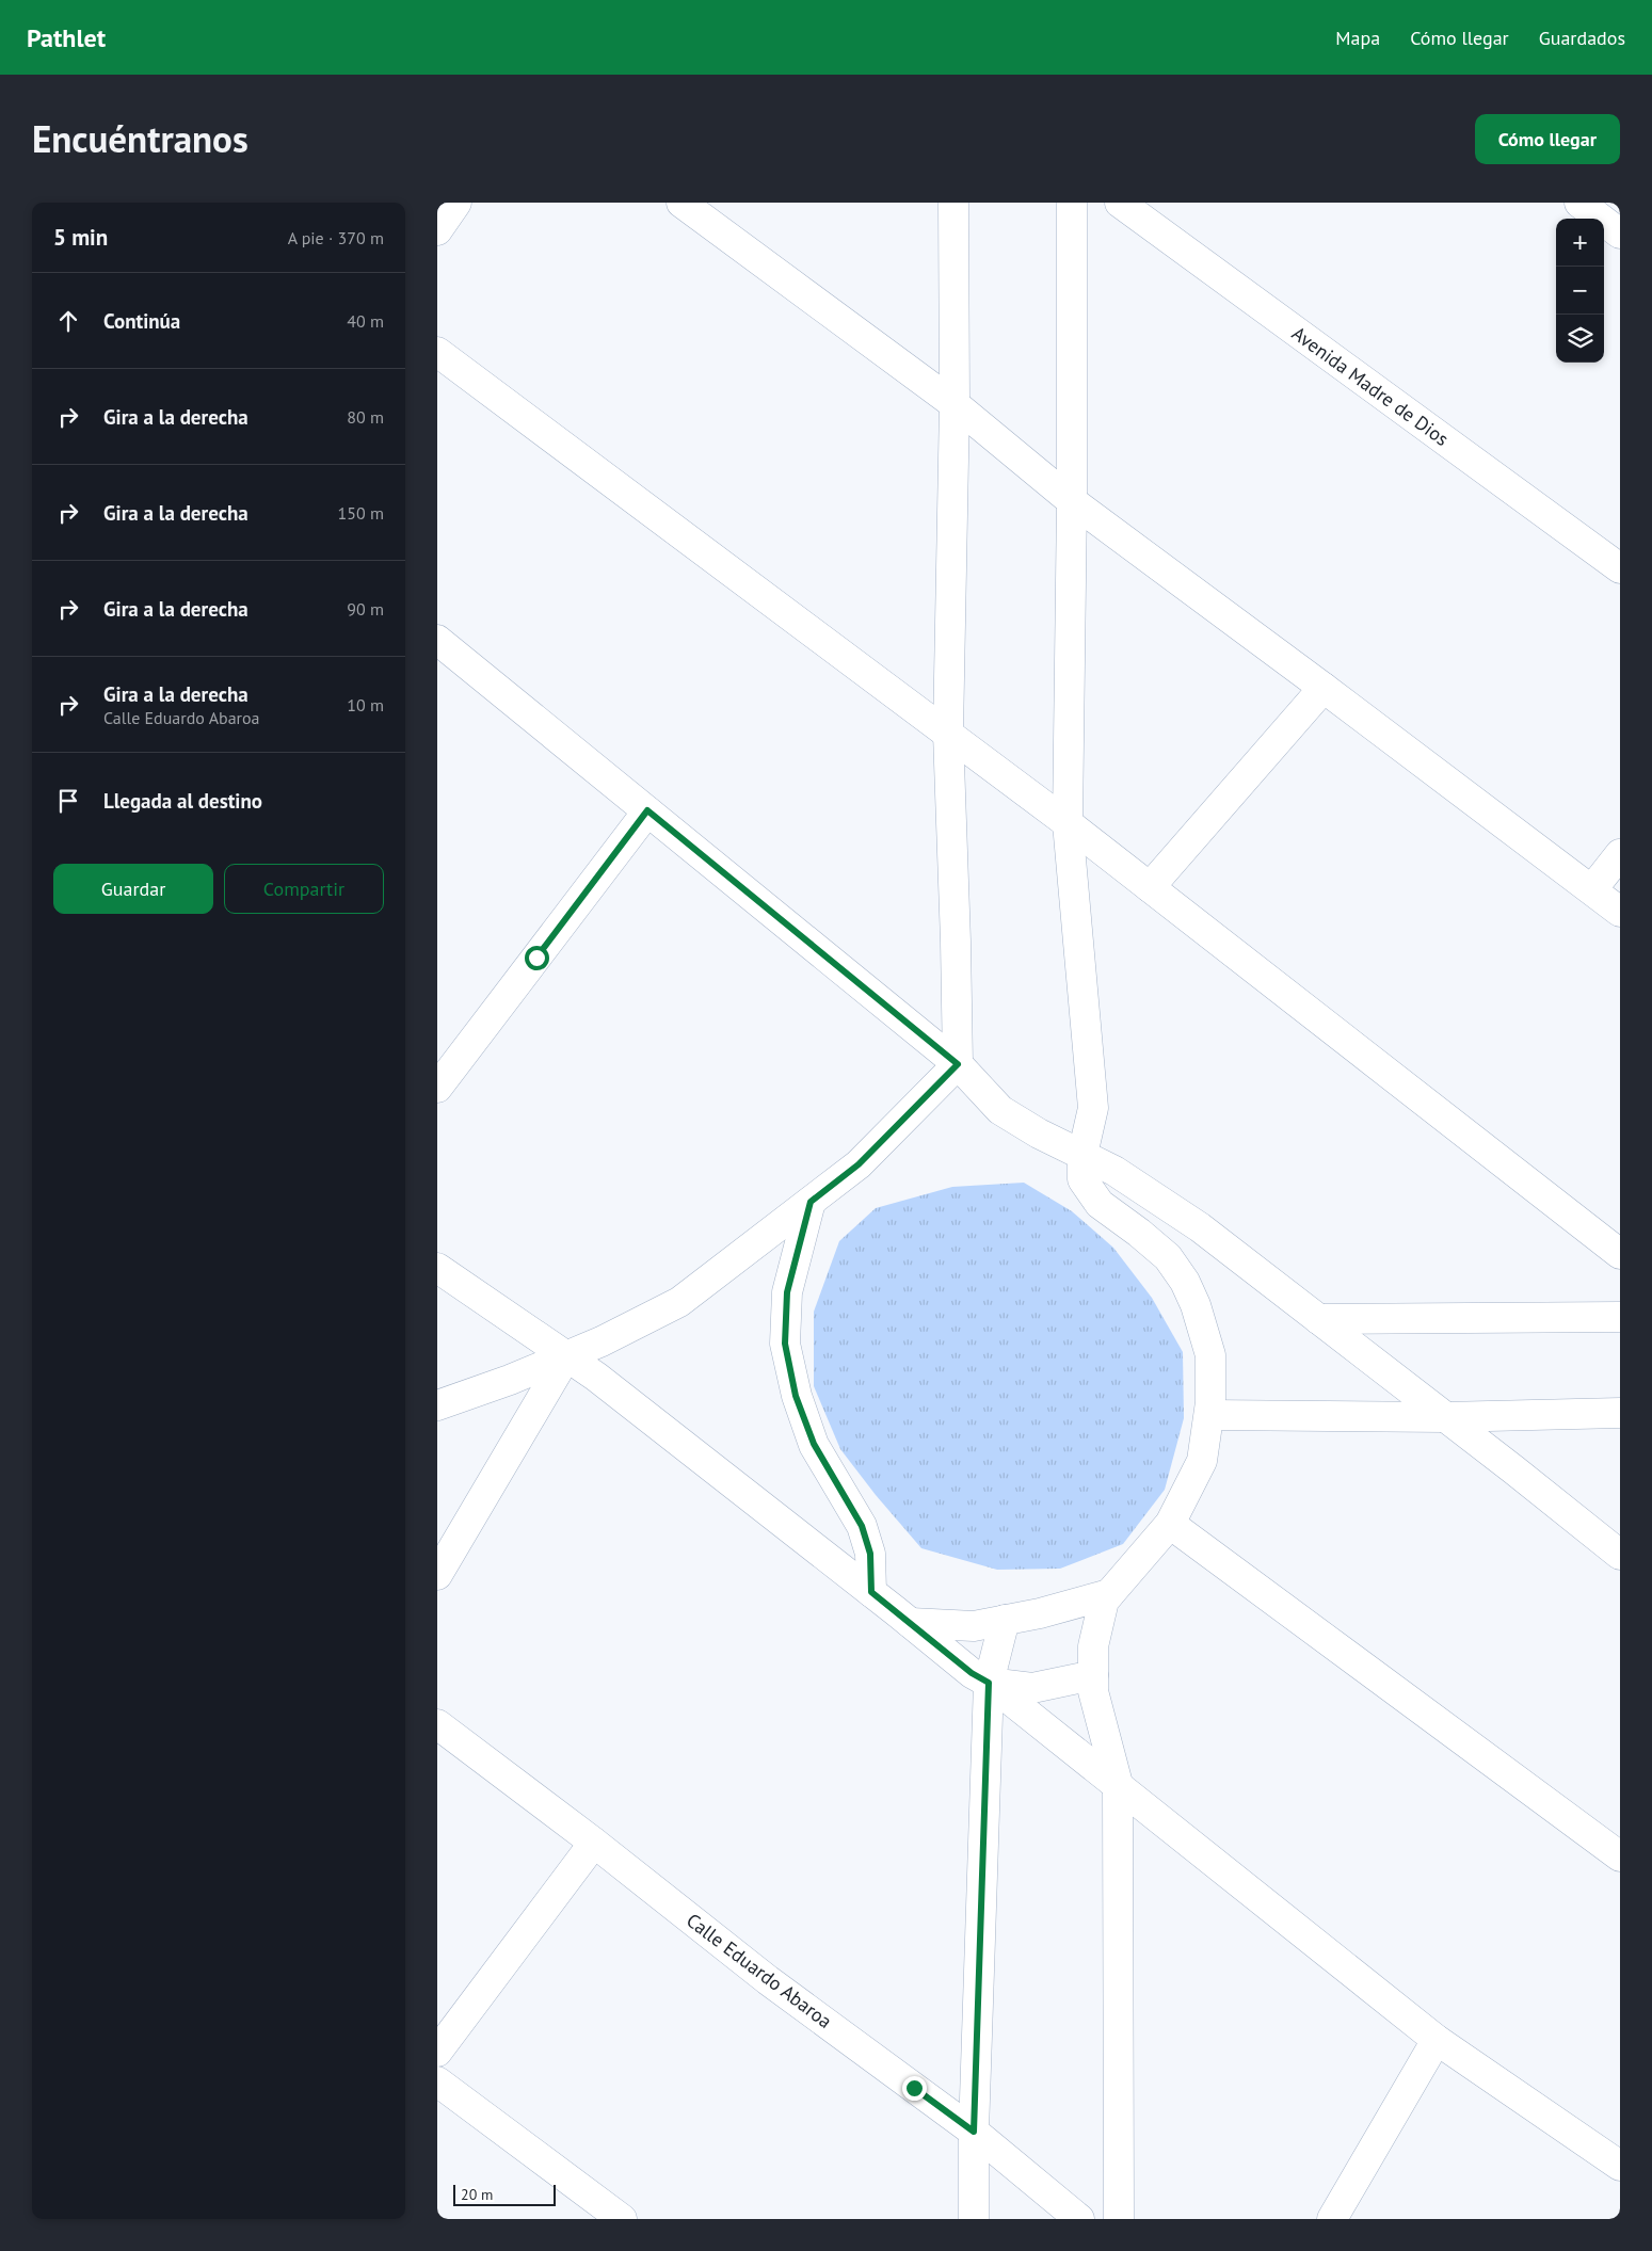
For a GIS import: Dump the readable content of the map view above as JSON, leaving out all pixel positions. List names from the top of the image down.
{
  "streets": {
    "street": ["Avenida Madre de Dios", "Calle Eduardo Abaroa"]
  },
  "scale_bar": "20 m",
  "page": {
    "header": "Pathlet",
    "nav": ["Mapa", "Cómo llegar", "Guardados"],
    "title": "Encuéntranos",
    "buttons": [
      "Cómo llegar",
      ["Guardar", "Compartir"]
    ],
    "heading": ["5 min", "A pie · 370 m"],
    "map_buttons": ["+", "−"],
    "list": [
      ["Continúa", "40 m"],
      ["Gira a la derecha", "80 m"],
      ["Gira a la derecha", "150 m"],
      ["Gira a la derecha", "90 m"],
      ["Gira a la derecha", "Calle Eduardo Abaroa", "10 m"],
      "Llegada al destino"
    ],
    "scale": "20 m"
  }
}
